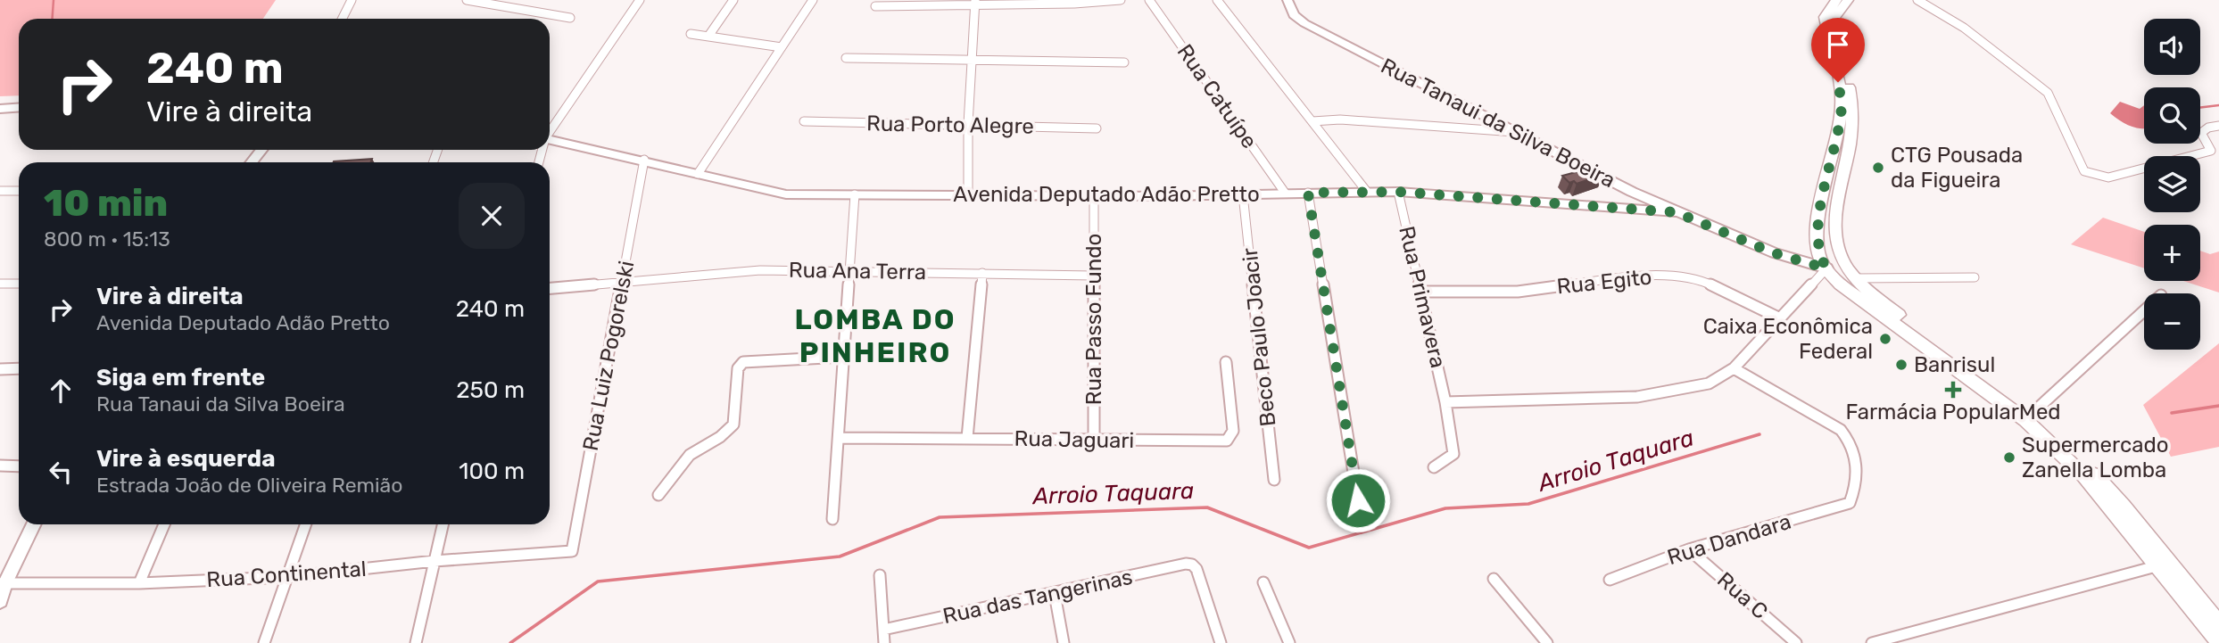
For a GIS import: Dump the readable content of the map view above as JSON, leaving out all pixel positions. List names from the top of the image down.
{
  "streets": {
    "street": [
      "Rua Catuípe",
      "Rua Tanaui da Silva Boeira",
      "Rua Porto Alegre",
      "Avenida Deputado Adão Pretto",
      "Rua Ana Terra",
      "Rua Egito",
      "Rua Primavera",
      "Rua Passo Fundo",
      "Beco Paulo Joacir",
      "Rua Luiz Pogorelski",
      "Rua Jaguari",
      "Rua Dandara",
      "Rua Continental",
      "Rua C",
      "Rua das Tangerinas"
    ]
  },
  "crossings": [
    ["Rua Catuípe", "Avenida Deputado Adão Pretto"],
    ["Rua Tanaui da Silva Boeira", "Avenida Deputado Adão Pretto"],
    ["Avenida Deputado Adão Pretto", "Rua Primavera"],
    ["Avenida Deputado Adão Pretto", "Rua Passo Fundo"],
    ["Avenida Deputado Adão Pretto", "Beco Paulo Joacir"],
    ["Avenida Deputado Adão Pretto", "Rua Luiz Pogorelski"],
    ["Rua Ana Terra", "Rua Passo Fundo"],
    ["Rua Ana Terra", "Rua Luiz Pogorelski"],
    ["Rua Egito", "Rua Primavera"],
    ["Rua Passo Fundo", "Rua Jaguari"],
    ["Rua Luiz Pogorelski", "Rua Continental"],
    ["Rua Dandara", "Rua C"]
  ],
  "districts": ["LOMBA DO PINHEIRO"],
  "water": ["Arroio Taquara"],
  "places": {
    "other": [
      "CTG Pousada da Figueira",
      "Caixa Econômica Federal",
      "Banrisul",
      "Supermercado Zanella Lomba"
    ],
    "health": ["Farmácia PopularMed"]
  },
  "page": {
    "map_buttons": ["+", "−"],
    "turn": ["240 m", "Vire à direita"],
    "heading": ["10 min", "800 m · 15:13"],
    "list": [
      {
        "name": "Vire à direita",
        "note": "Avenida Deputado Adão Pretto",
        "value": "240 m"
      },
      {
        "name": "Siga em frente",
        "note": "Rua Tanaui da Silva Boeira",
        "value": "250 m"
      },
      {
        "name": "Vire à esquerda",
        "note": "Estrada João de Oliveira Remião",
        "value": "100 m"
      }
    ]
  }
}
